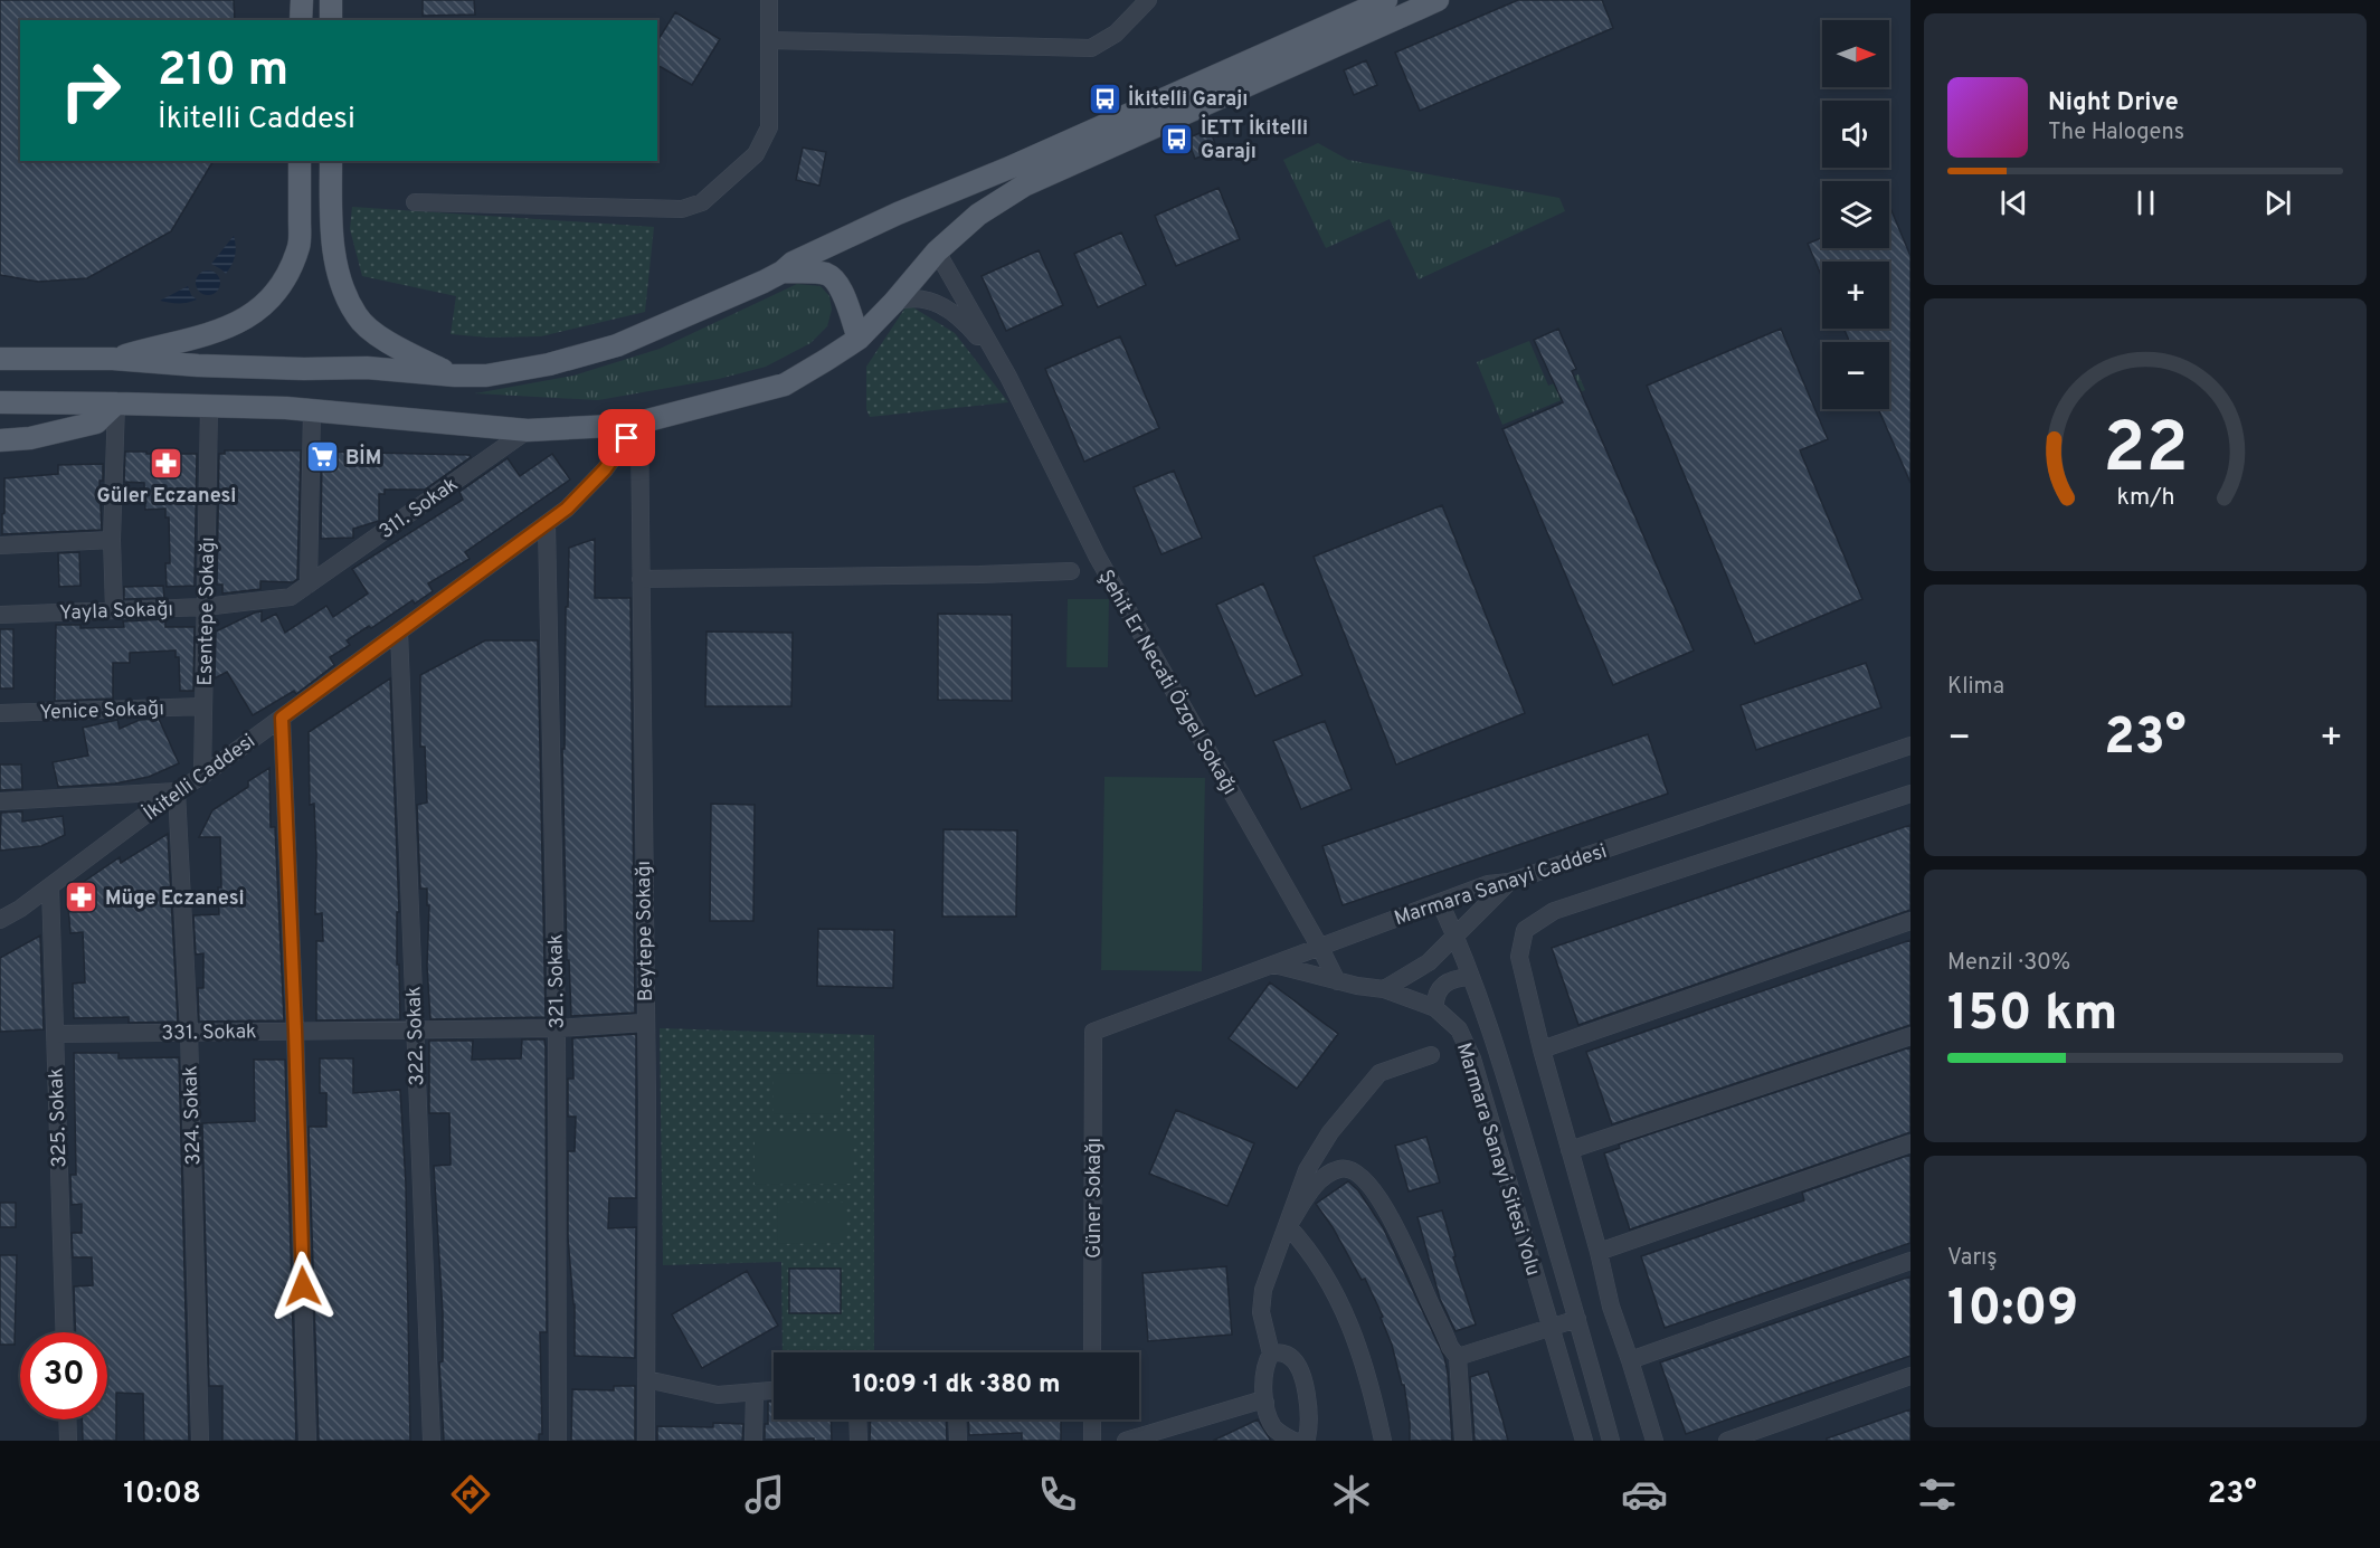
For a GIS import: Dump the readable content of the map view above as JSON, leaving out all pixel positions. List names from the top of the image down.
{
  "streets": {
    "street": [
      "311. Sokak",
      "Yayla Sokağı",
      "Esentepe Sokağı",
      "Şehit Er Necati Özgel Sokağı",
      "Yenice Sokağı",
      "İkitelli Caddesi",
      "Marmara Sanayi Caddesi",
      "Beytepe Sokağı",
      "321. Sokak",
      "331. Sokak",
      "322. Sokak",
      "324. Sokak",
      "325. Sokak",
      "Marmara Sanayi Sitesi Yolu",
      "Güner Sokağı"
    ]
  },
  "crossings": [
    ["311. Sokak", "Yayla Sokağı"],
    ["Yayla Sokağı", "Esentepe Sokağı"],
    ["Esentepe Sokağı", "Yenice Sokağı"],
    ["Esentepe Sokağı", "İkitelli Caddesi"],
    ["Şehit Er Necati Özgel Sokağı", "Marmara Sanayi Caddesi"],
    ["Şehit Er Necati Özgel Sokağı", "Marmara Sanayi Sitesi Yolu"],
    ["İkitelli Caddesi", "Beytepe Sokağı"],
    ["İkitelli Caddesi", "321. Sokak"],
    ["İkitelli Caddesi", "322. Sokak"],
    ["İkitelli Caddesi", "324. Sokak"],
    ["İkitelli Caddesi", "325. Sokak"],
    ["Marmara Sanayi Caddesi", "Marmara Sanayi Sitesi Yolu"],
    ["Marmara Sanayi Caddesi", "Güner Sokağı"],
    ["Beytepe Sokağı", "331. Sokak"],
    ["321. Sokak", "331. Sokak"],
    ["331. Sokak", "322. Sokak"],
    ["331. Sokak", "324. Sokak"],
    ["331. Sokak", "325. Sokak"]
  ],
  "places": {
    "bus stop": ["İkitelli Garajı", "İETT İkitelli Garajı"],
    "supermarket": ["BİM"],
    "pharmacy": ["Güler Eczanesi", "Müge Eczanesi"]
  },
  "north": "right",
  "page": {
    "map_buttons": ["+", "−"],
    "turn": ["210 m", "İkitelli Caddesi"],
    "song": ["Night Drive", "The Halogens"],
    "tile": [
      "Klima",
      ["Menzil · 30%", "150 km"],
      ["Varış", "10:09"]
    ],
    "heat": ["−", "23°", "+"],
    "limit": "30",
    "trip": "10:09 · 1 dk · 380 m",
    "tabs": ["10:08", "23°"],
    "gauge": ["22", "km/h"]
  }
}
